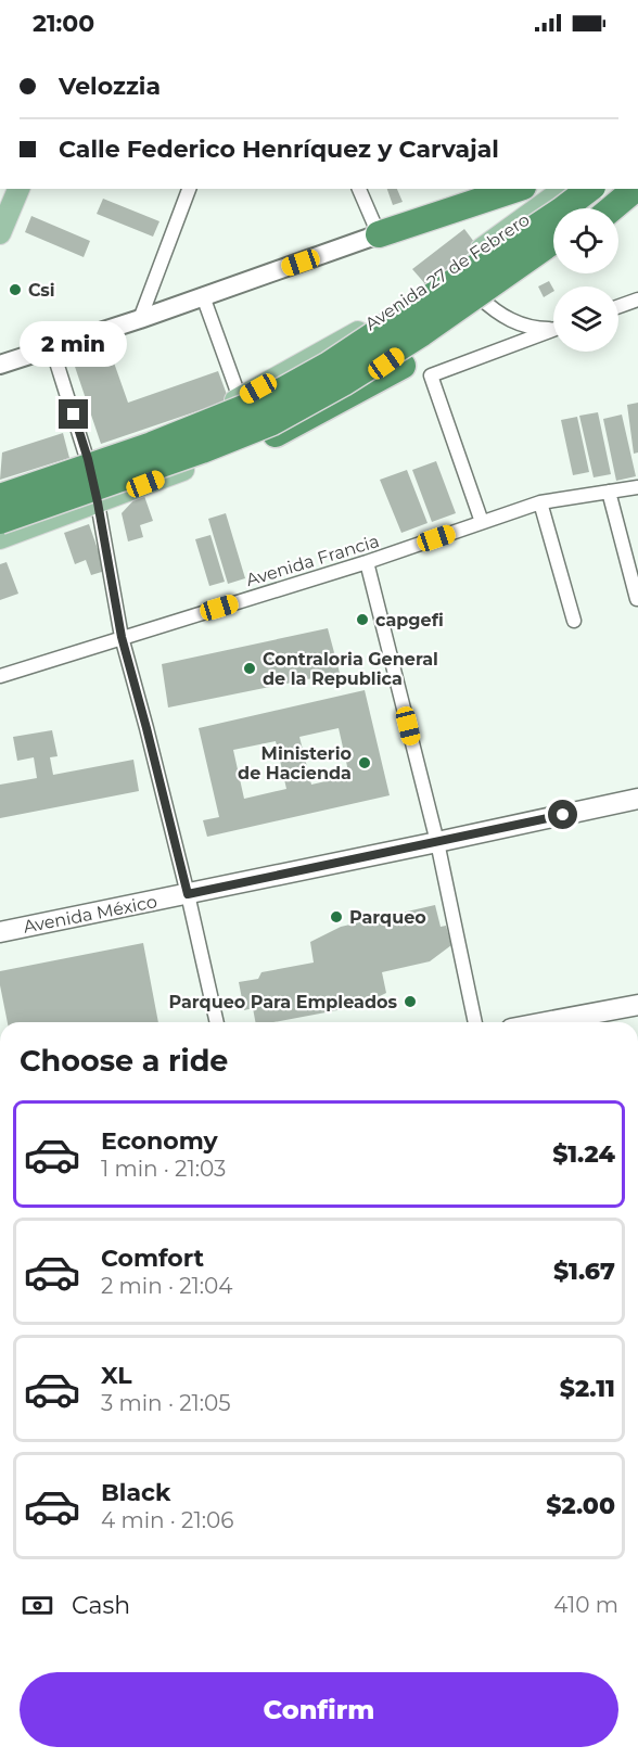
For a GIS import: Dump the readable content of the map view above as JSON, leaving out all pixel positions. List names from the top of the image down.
{
  "streets": {
    "main road": ["Avenida 27 de Febrero", "Avenida México"],
    "street": ["Avenida Francia"]
  },
  "places": [
    "Csi",
    "capgefi",
    "Contraloria General de la Republica",
    "Ministerio de Hacienda",
    "Parqueo",
    "Parqueo Para Empleados"
  ],
  "page": {
    "status": "21:00",
    "banner": ["Velozzia", "Calle Federico Henríquez y Carvajal"],
    "bubble": "2 min",
    "heading": "Choose a ride",
    "list": [
      {
        "name": "Economy",
        "note": "1 min · 21:03",
        "value": "$1.24"
      },
      {
        "name": "Comfort",
        "note": "2 min · 21:04",
        "value": "$1.67"
      },
      {
        "name": "XL",
        "note": "3 min · 21:05",
        "value": "$2.11"
      },
      {
        "name": "Black",
        "note": "4 min · 21:06",
        "value": "$2.00"
      }
    ],
    "pay": ["Cash", "410 m"],
    "buttons": "Confirm"
  }
}
